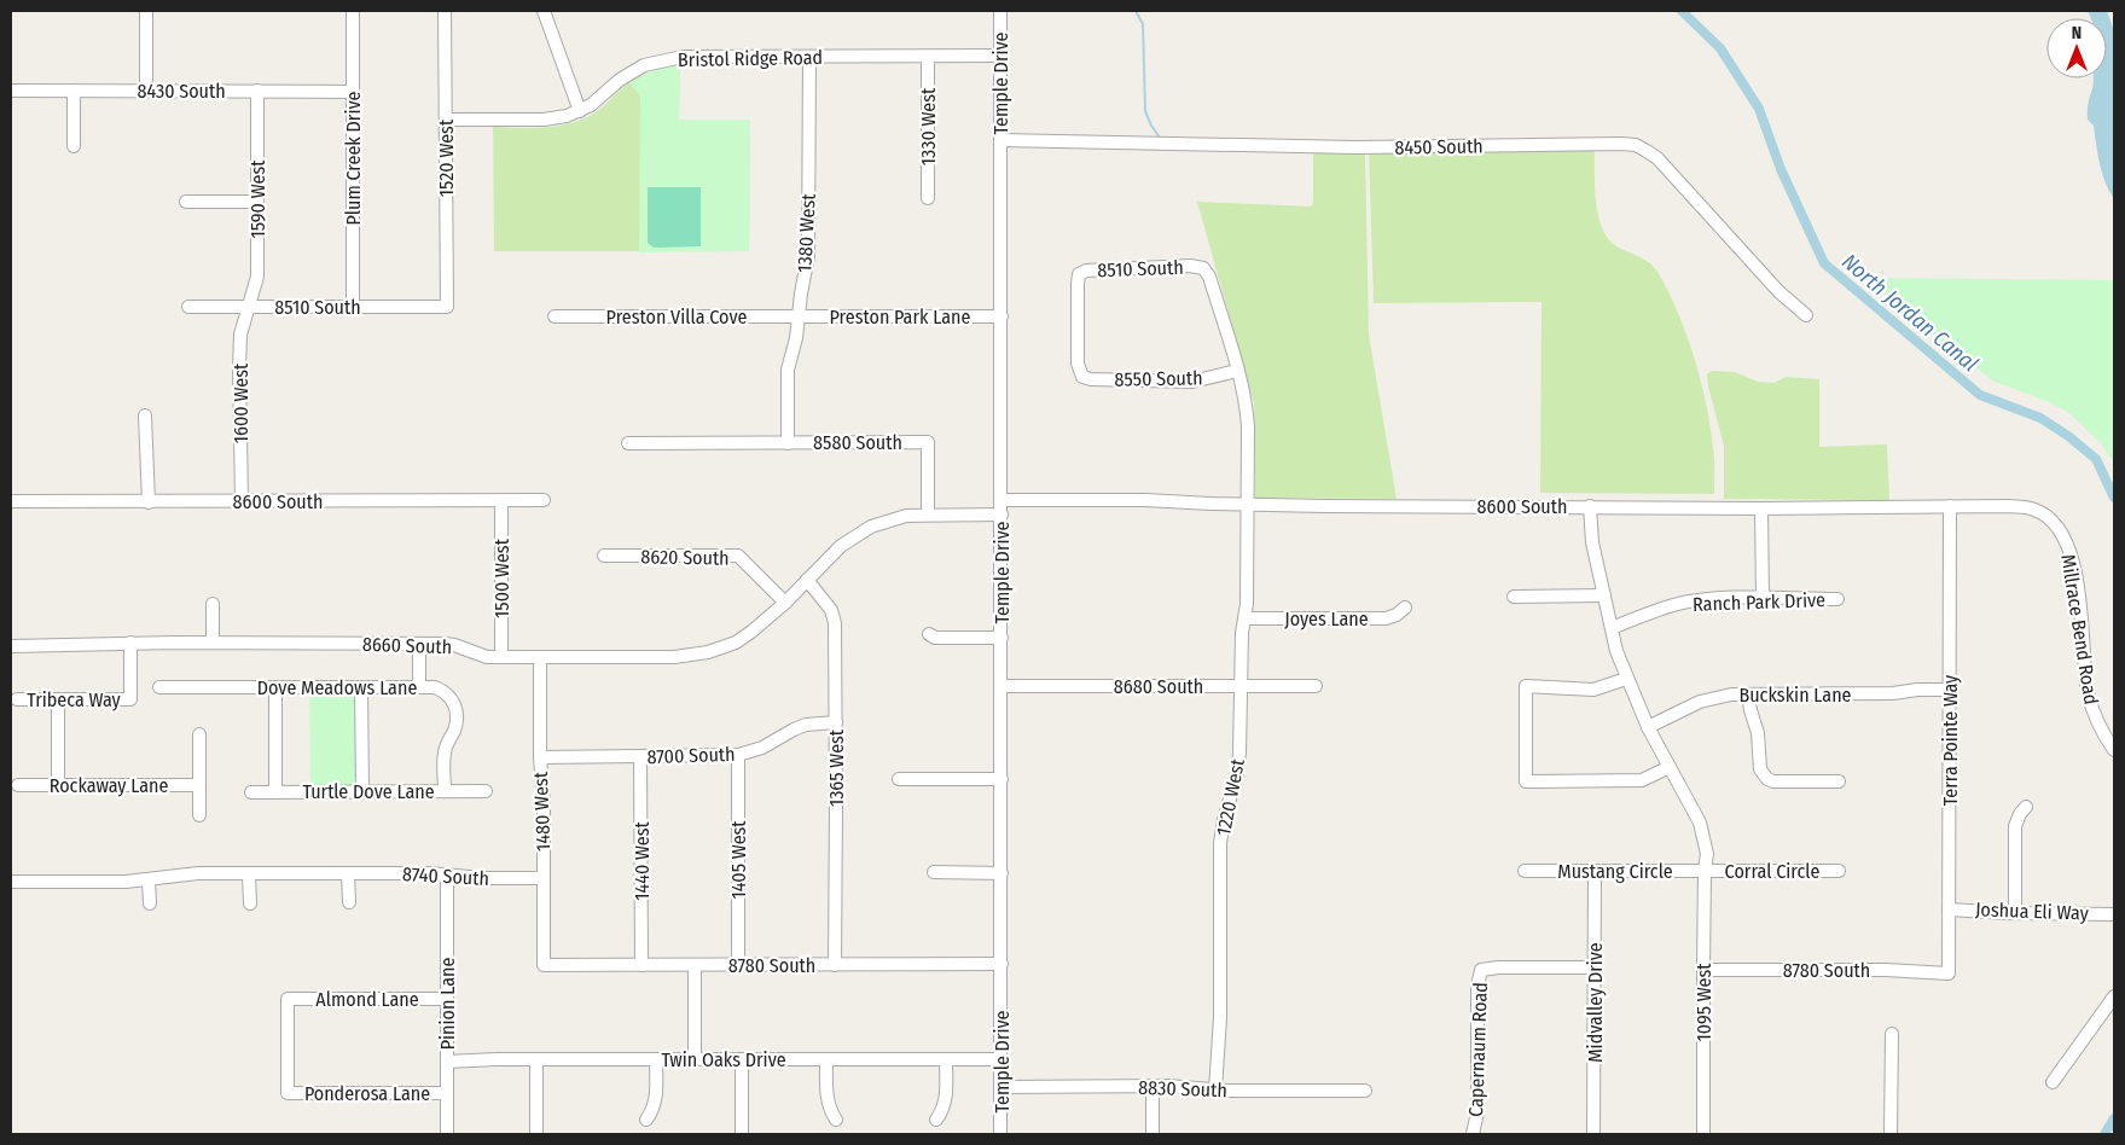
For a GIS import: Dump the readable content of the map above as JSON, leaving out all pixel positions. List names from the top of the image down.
{
  "streets": {
    "street": [
      "Bristol Ridge Road",
      "Temple Drive",
      "8430 South",
      "1330 West",
      "8450 South",
      "Plum Creek Drive",
      "1520 West",
      "1590 West",
      "1380 West",
      "8510 South",
      "Preston Villa Cove",
      "Preston Park Lane",
      "8550 South",
      "1600 West",
      "8580 South",
      "8600 South",
      "8620 South",
      "1500 West",
      "Ranch Park Drive",
      "Joyes Lane",
      "Millrace Bend Road",
      "8660 South",
      "8680 South",
      "Dove Meadows Lane",
      "Buckskin Lane",
      "Tribeca Way",
      "Terra Pointe Way",
      "8700 South",
      "1365 West",
      "Rockaway Lane",
      "Turtle Dove Lane",
      "1220 West",
      "1480 West",
      "1405 West",
      "1440 West",
      "Mustang Circle",
      "Corral Circle",
      "8740 South",
      "Joshua Eli Way",
      "8780 South",
      "Almond Lane",
      "Midvalley Drive",
      "1095 West",
      "Pinion Lane",
      "Capernaum Road",
      "Twin Oaks Drive",
      "8830 South",
      "Ponderosa Lane"
    ]
  },
  "crossings": [
    ["Bristol Ridge Road", "Temple Drive"],
    ["Bristol Ridge Road", "1330 West"],
    ["Bristol Ridge Road", "1520 West"],
    ["Bristol Ridge Road", "1380 West"],
    ["Temple Drive", "8450 South"],
    ["Temple Drive", "Preston Park Lane"],
    ["Temple Drive", "8600 South"],
    ["Temple Drive", "8660 South"],
    ["Temple Drive", "8680 South"],
    ["Temple Drive", "8780 South"],
    ["Temple Drive", "Twin Oaks Drive"],
    ["Temple Drive", "8830 South"],
    ["8430 South", "Plum Creek Drive"],
    ["8430 South", "1590 West"],
    ["Plum Creek Drive", "8510 South"],
    ["1520 West", "8510 South"],
    ["1590 West", "8510 South"],
    ["1590 West", "1600 West"],
    ["1380 West", "Preston Villa Cove"],
    ["1380 West", "Preston Park Lane"],
    ["1380 West", "8580 South"],
    ["8510 South", "8550 South"],
    ["8510 South", "1600 West"],
    ["8510 South", "1220 West"],
    ["Preston Villa Cove", "Preston Park Lane"],
    ["8550 South", "1220 West"],
    ["1600 West", "8600 South"],
    ["8580 South", "8660 South"],
    ["8600 South", "1500 West"],
    ["8600 South", "Millrace Bend Road"],
    ["8600 South", "Terra Pointe Way"],
    ["8600 South", "1220 West"],
    ["8600 South", "1095 West"],
    ["8620 South", "8660 South"],
    ["1500 West", "8660 South"],
    ["Ranch Park Drive", "1095 West"],
    ["Joyes Lane", "1220 West"],
    ["8660 South", "Tribeca Way"],
    ["8660 South", "1365 West"],
    ["8660 South", "1480 West"],
    ["8680 South", "1220 West"],
    ["Dove Meadows Lane", "Turtle Dove Lane"],
    ["Buckskin Lane", "Terra Pointe Way"],
    ["Buckskin Lane", "1095 West"],
    ["Terra Pointe Way", "Joshua Eli Way"],
    ["Terra Pointe Way", "8780 South"],
    ["8700 South", "1365 West"],
    ["8700 South", "1480 West"],
    ["8700 South", "1405 West"],
    ["8700 South", "1440 West"],
    ["1365 West", "8780 South"],
    ["1220 West", "8830 South"],
    ["1480 West", "8740 South"],
    ["1480 West", "8780 South"],
    ["1405 West", "8780 South"],
    ["1440 West", "8780 South"],
    ["Mustang Circle", "Corral Circle"],
    ["Mustang Circle", "Midvalley Drive"],
    ["Mustang Circle", "1095 West"],
    ["Corral Circle", "1095 West"],
    ["8740 South", "Pinion Lane"],
    ["8780 South", "1095 West"],
    ["Almond Lane", "Pinion Lane"],
    ["Almond Lane", "Ponderosa Lane"],
    ["Midvalley Drive", "Capernaum Road"],
    ["Pinion Lane", "Twin Oaks Drive"],
    ["Pinion Lane", "Ponderosa Lane"]
  ],
  "water": ["North Jordan Canal"],
  "north": "top"
}
